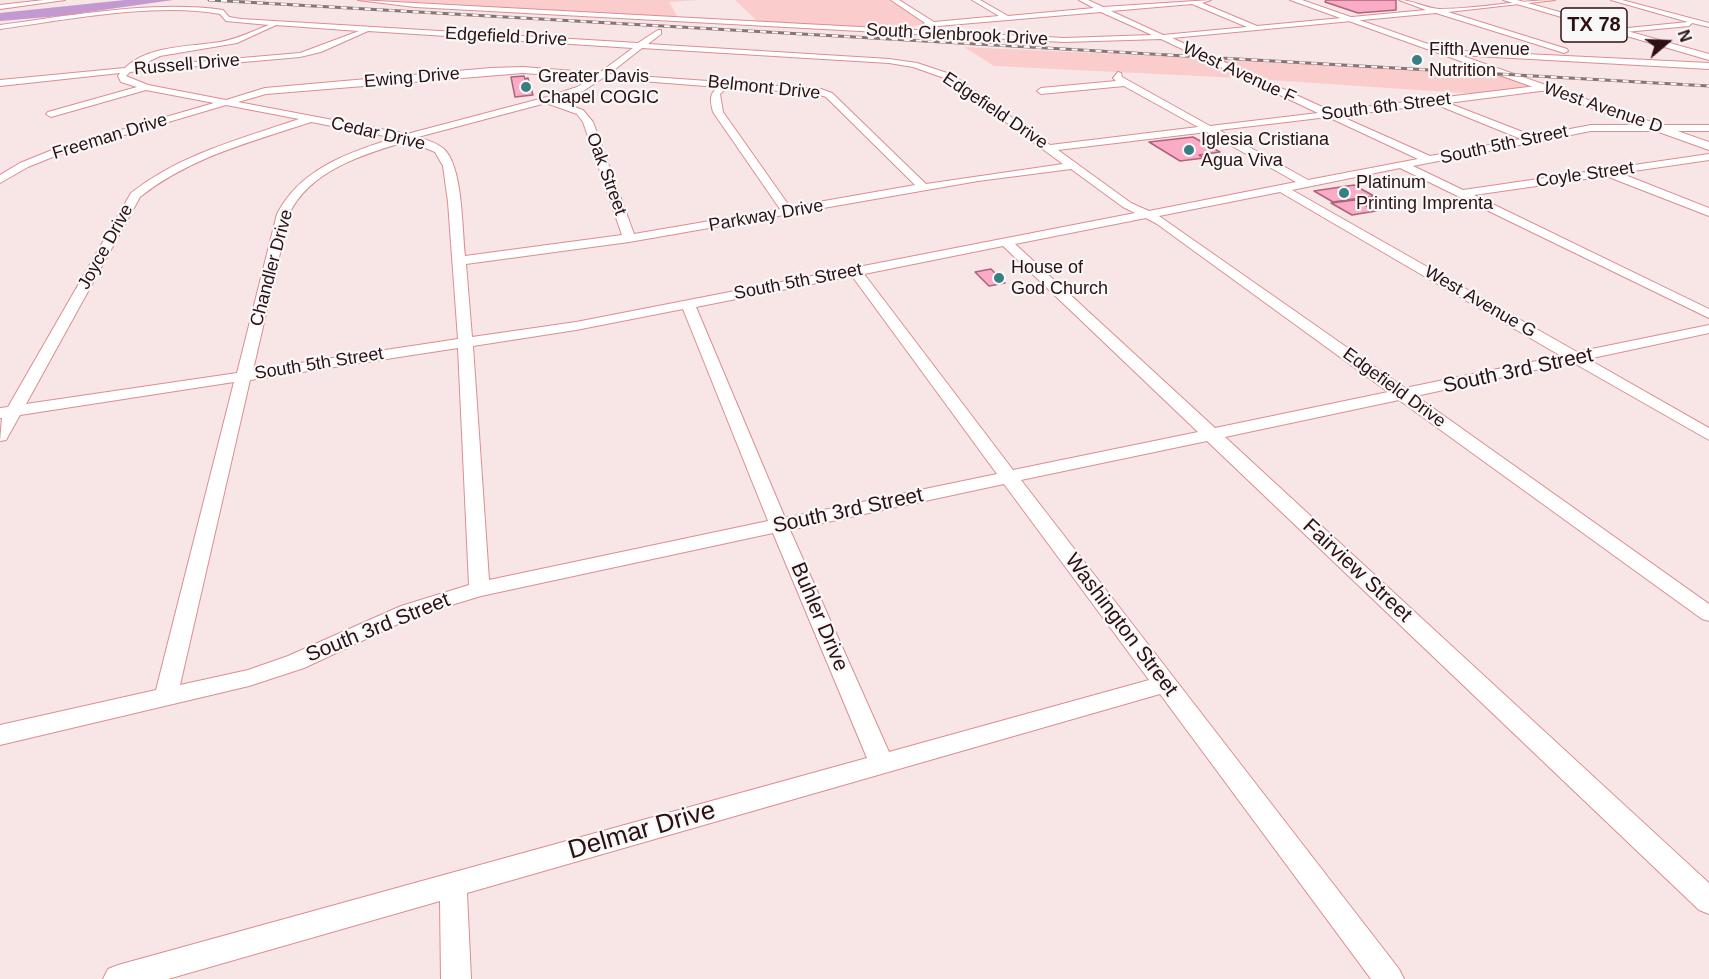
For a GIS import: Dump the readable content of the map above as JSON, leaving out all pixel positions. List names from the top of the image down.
{
  "streets": {
    "main road": ["TX 78", "West Avenue D"],
    "street": [
      "South Glenbrook Drive",
      "Edgefield Drive",
      "Russell Drive",
      "West Avenue F",
      "Ewing Drive",
      "Belmont Drive",
      "South 6th Street",
      "Cedar Drive",
      "Freeman Drive",
      "South 5th Street",
      "Oak Street",
      "Coyle Street",
      "Parkway Drive",
      "Joyce Drive",
      "Chandler Drive",
      "West Avenue G",
      "South 3rd Street",
      "Fairview Street",
      "Buhler Drive",
      "Washington Street",
      "Delmar Drive"
    ]
  },
  "crossings": [
    ["TX 78", "South Glenbrook Drive"],
    ["South Glenbrook Drive", "West Avenue F"],
    ["South Glenbrook Drive", "West Avenue D"],
    ["Edgefield Drive", "Russell Drive"],
    ["Edgefield Drive", "South 6th Street"],
    ["Edgefield Drive", "South 5th Street"],
    ["Edgefield Drive", "Parkway Drive"],
    ["Edgefield Drive", "Chandler Drive"],
    ["Edgefield Drive", "South 3rd Street"],
    ["Russell Drive", "Cedar Drive"],
    ["West Avenue F", "South 6th Street"],
    ["West Avenue F", "South 5th Street"],
    ["Ewing Drive", "Belmont Drive"],
    ["Ewing Drive", "Cedar Drive"],
    ["Ewing Drive", "Freeman Drive"],
    ["Ewing Drive", "Chandler Drive"],
    ["Belmont Drive", "Parkway Drive"],
    ["Belmont Drive", "Chandler Drive"],
    ["South 6th Street", "West Avenue D"],
    ["West Avenue D", "South 5th Street"],
    ["Cedar Drive", "Freeman Drive"],
    ["Cedar Drive", "South 5th Street"],
    ["Cedar Drive", "Parkway Drive"],
    ["Cedar Drive", "Joyce Drive"],
    ["Cedar Drive", "Chandler Drive"],
    ["Cedar Drive", "South 3rd Street"],
    ["South 5th Street", "Joyce Drive"],
    ["South 5th Street", "Chandler Drive"],
    ["South 5th Street", "West Avenue G"],
    ["South 5th Street", "Fairview Street"],
    ["South 5th Street", "Buhler Drive"],
    ["South 5th Street", "Washington Street"],
    ["Oak Street", "Parkway Drive"],
    ["Oak Street", "Chandler Drive"],
    ["Chandler Drive", "South 3rd Street"],
    ["West Avenue G", "South 3rd Street"],
    ["South 3rd Street", "Fairview Street"],
    ["South 3rd Street", "Buhler Drive"],
    ["South 3rd Street", "Washington Street"],
    ["Buhler Drive", "Delmar Drive"],
    ["Washington Street", "Delmar Drive"]
  ],
  "places": [
    "Fifth Avenue Nutrition",
    "Greater Davis Chapel COGIC",
    "Iglesia Cristiana Agua Viva",
    "Platinum Printing Imprenta",
    "House of God Church"
  ],
  "north": "right"
}
